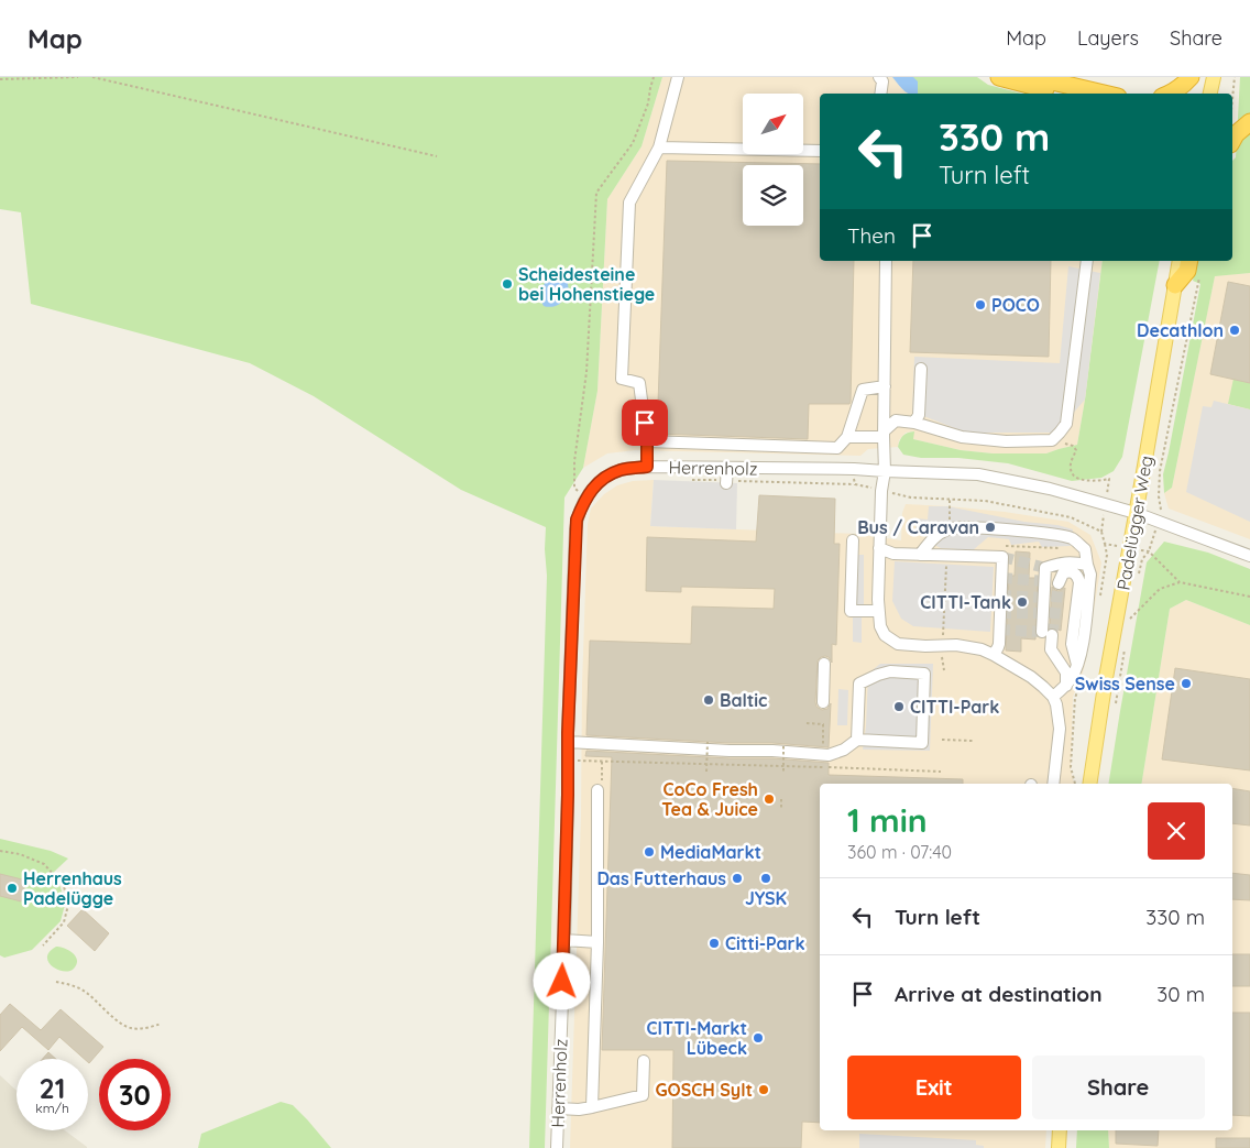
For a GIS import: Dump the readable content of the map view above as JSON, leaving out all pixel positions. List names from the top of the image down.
{
  "streets": {
    "main road": ["Padelügger Weg"],
    "street": ["Herrenholz"]
  },
  "crossings": [
    ["Herrenholz", "Padelügger Weg"]
  ],
  "places": [
    "Scheidesteine bei Hohenstiege",
    "POCO",
    "Decathlon",
    "Bus / Caravan",
    "CITTI-Tank",
    "Swiss Sense",
    "Baltic",
    "CITTI-Park",
    "CoCo Fresh Tea & Juice",
    "MediaMarkt",
    "Das Futterhaus",
    "JYSK",
    "Herrenhaus Padelügge",
    "Citti-Park",
    "CITTI-Markt Lübeck",
    "GOSCH Sylt"
  ],
  "north": "top right",
  "page": {
    "header": "Map",
    "nav": ["Map", "Layers", "Share"],
    "turn": ["330 m", "Turn left"],
    "then": "Then",
    "heading": ["1 min", "360 m · 07:40"],
    "list": [
      {
        "name": "Turn left",
        "value": "330 m"
      },
      {
        "name": "Arrive at destination",
        "value": "30 m"
      }
    ],
    "buttons": ["Exit", "Share"],
    "speed": "21 km/h",
    "limit": "30"
  }
}
